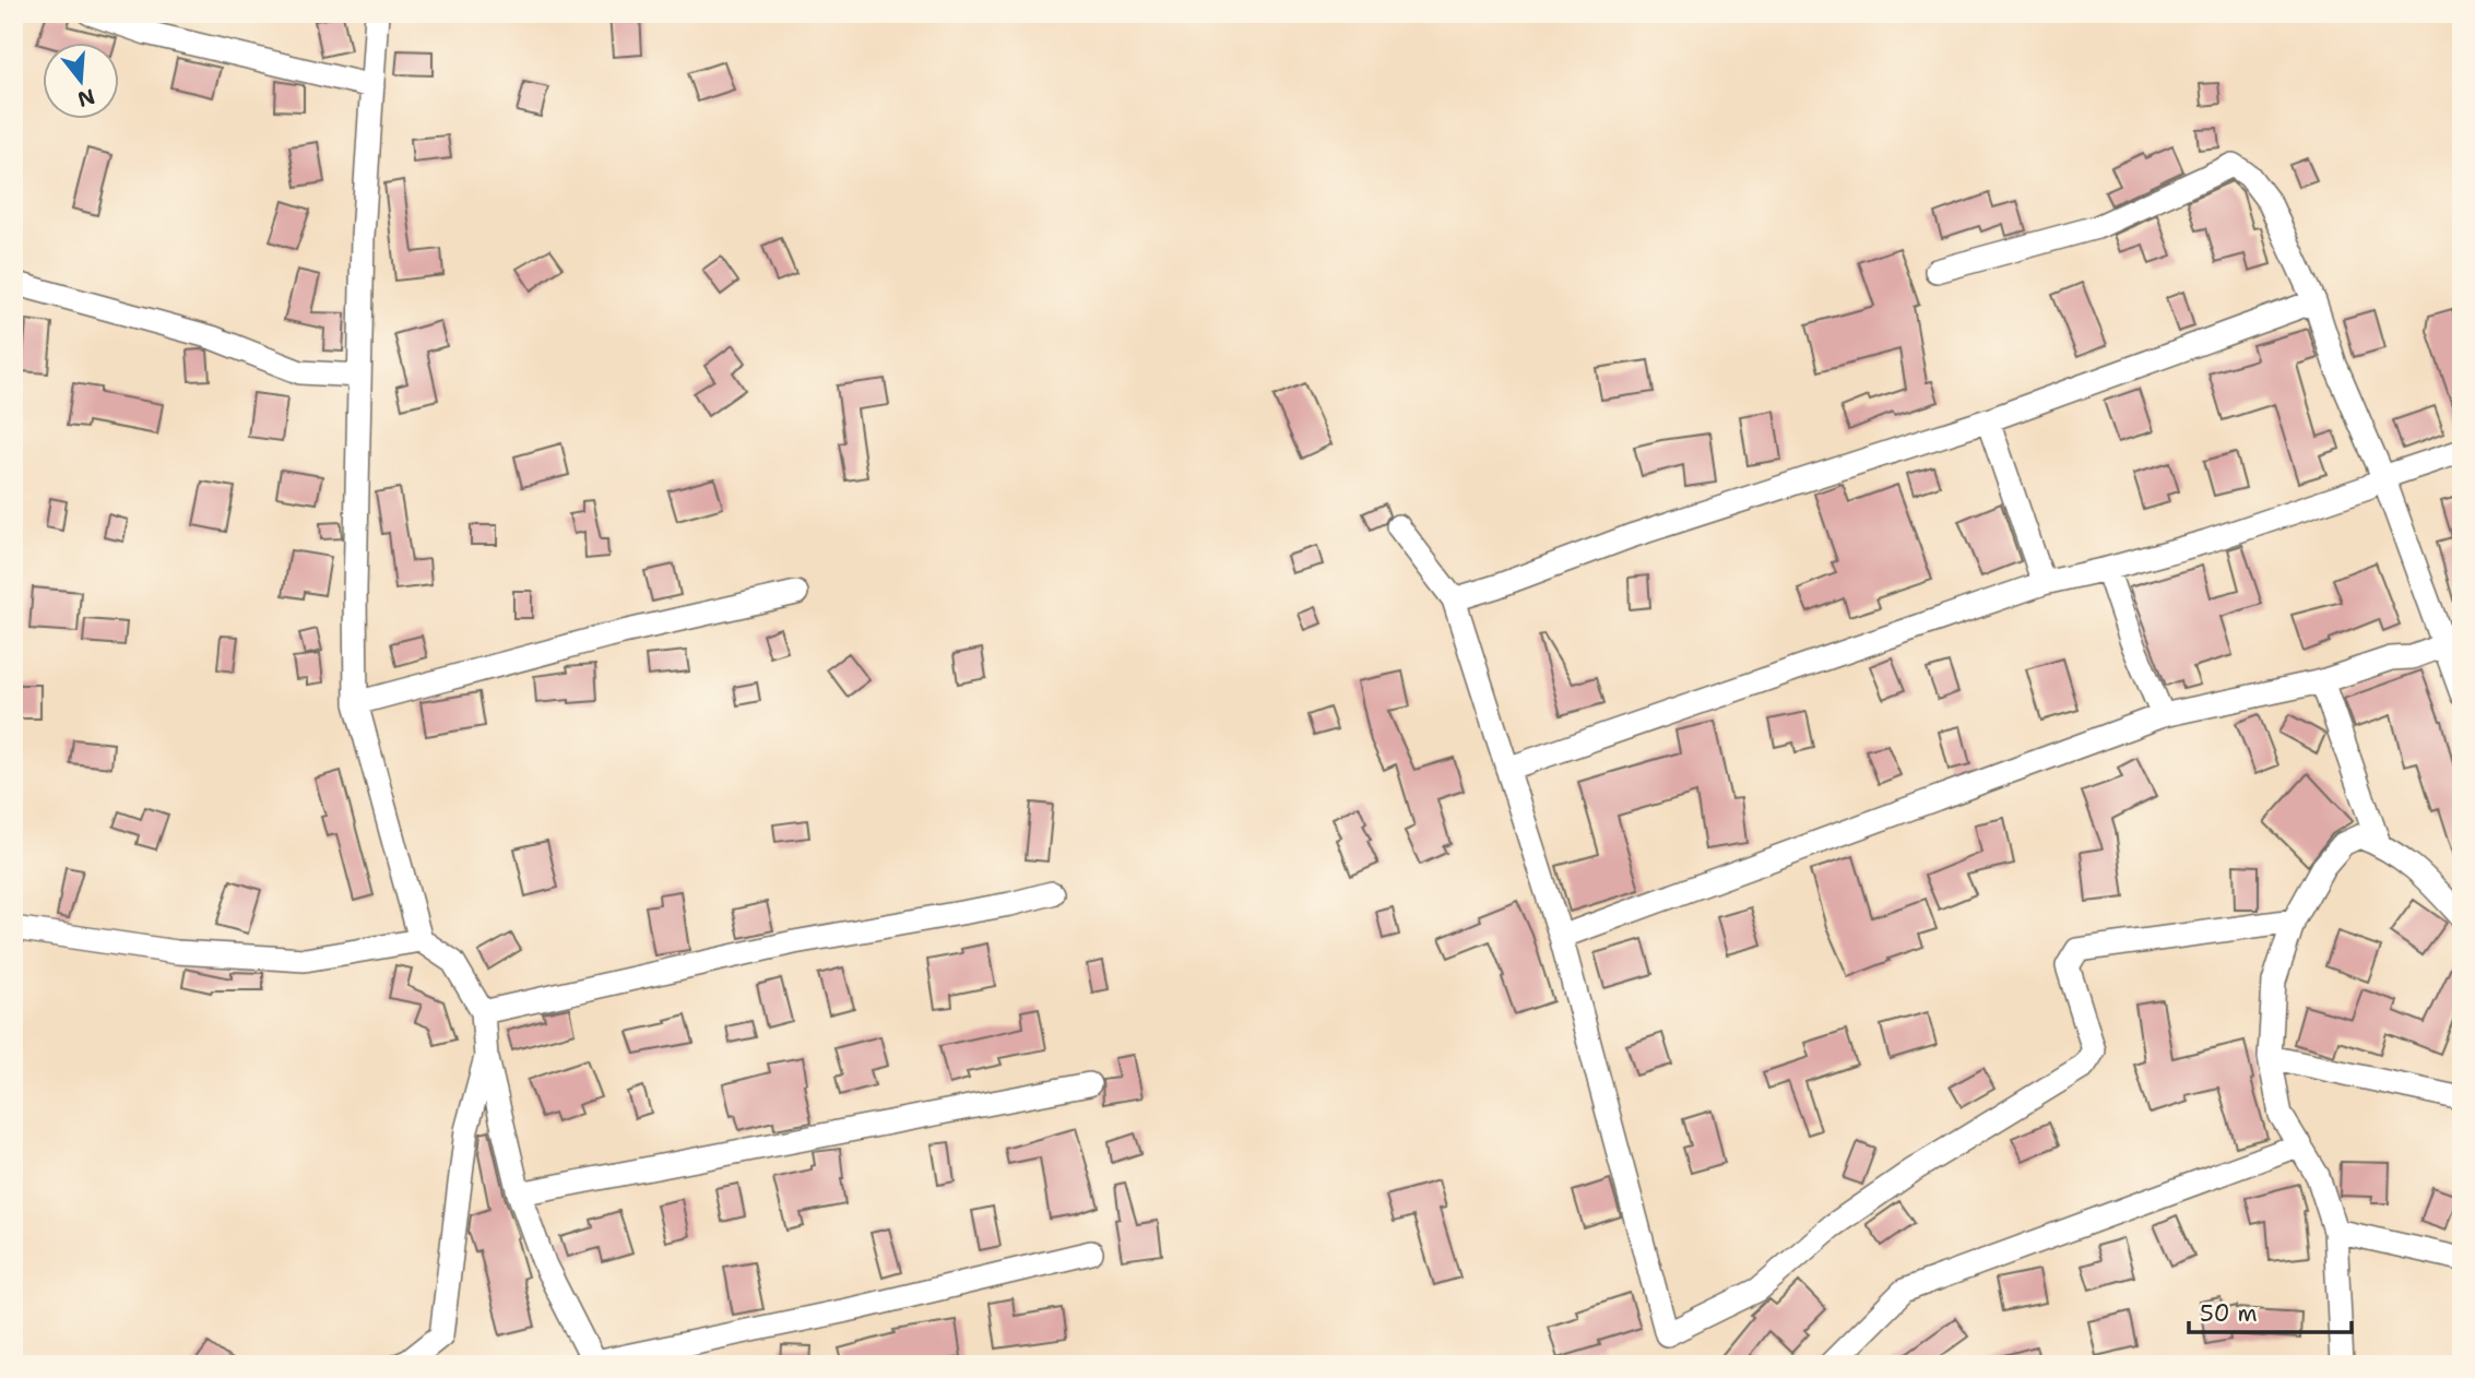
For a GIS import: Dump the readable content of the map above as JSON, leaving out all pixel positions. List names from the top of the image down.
{
  "scale_bar": "50 m",
  "north": "bottom"
}
